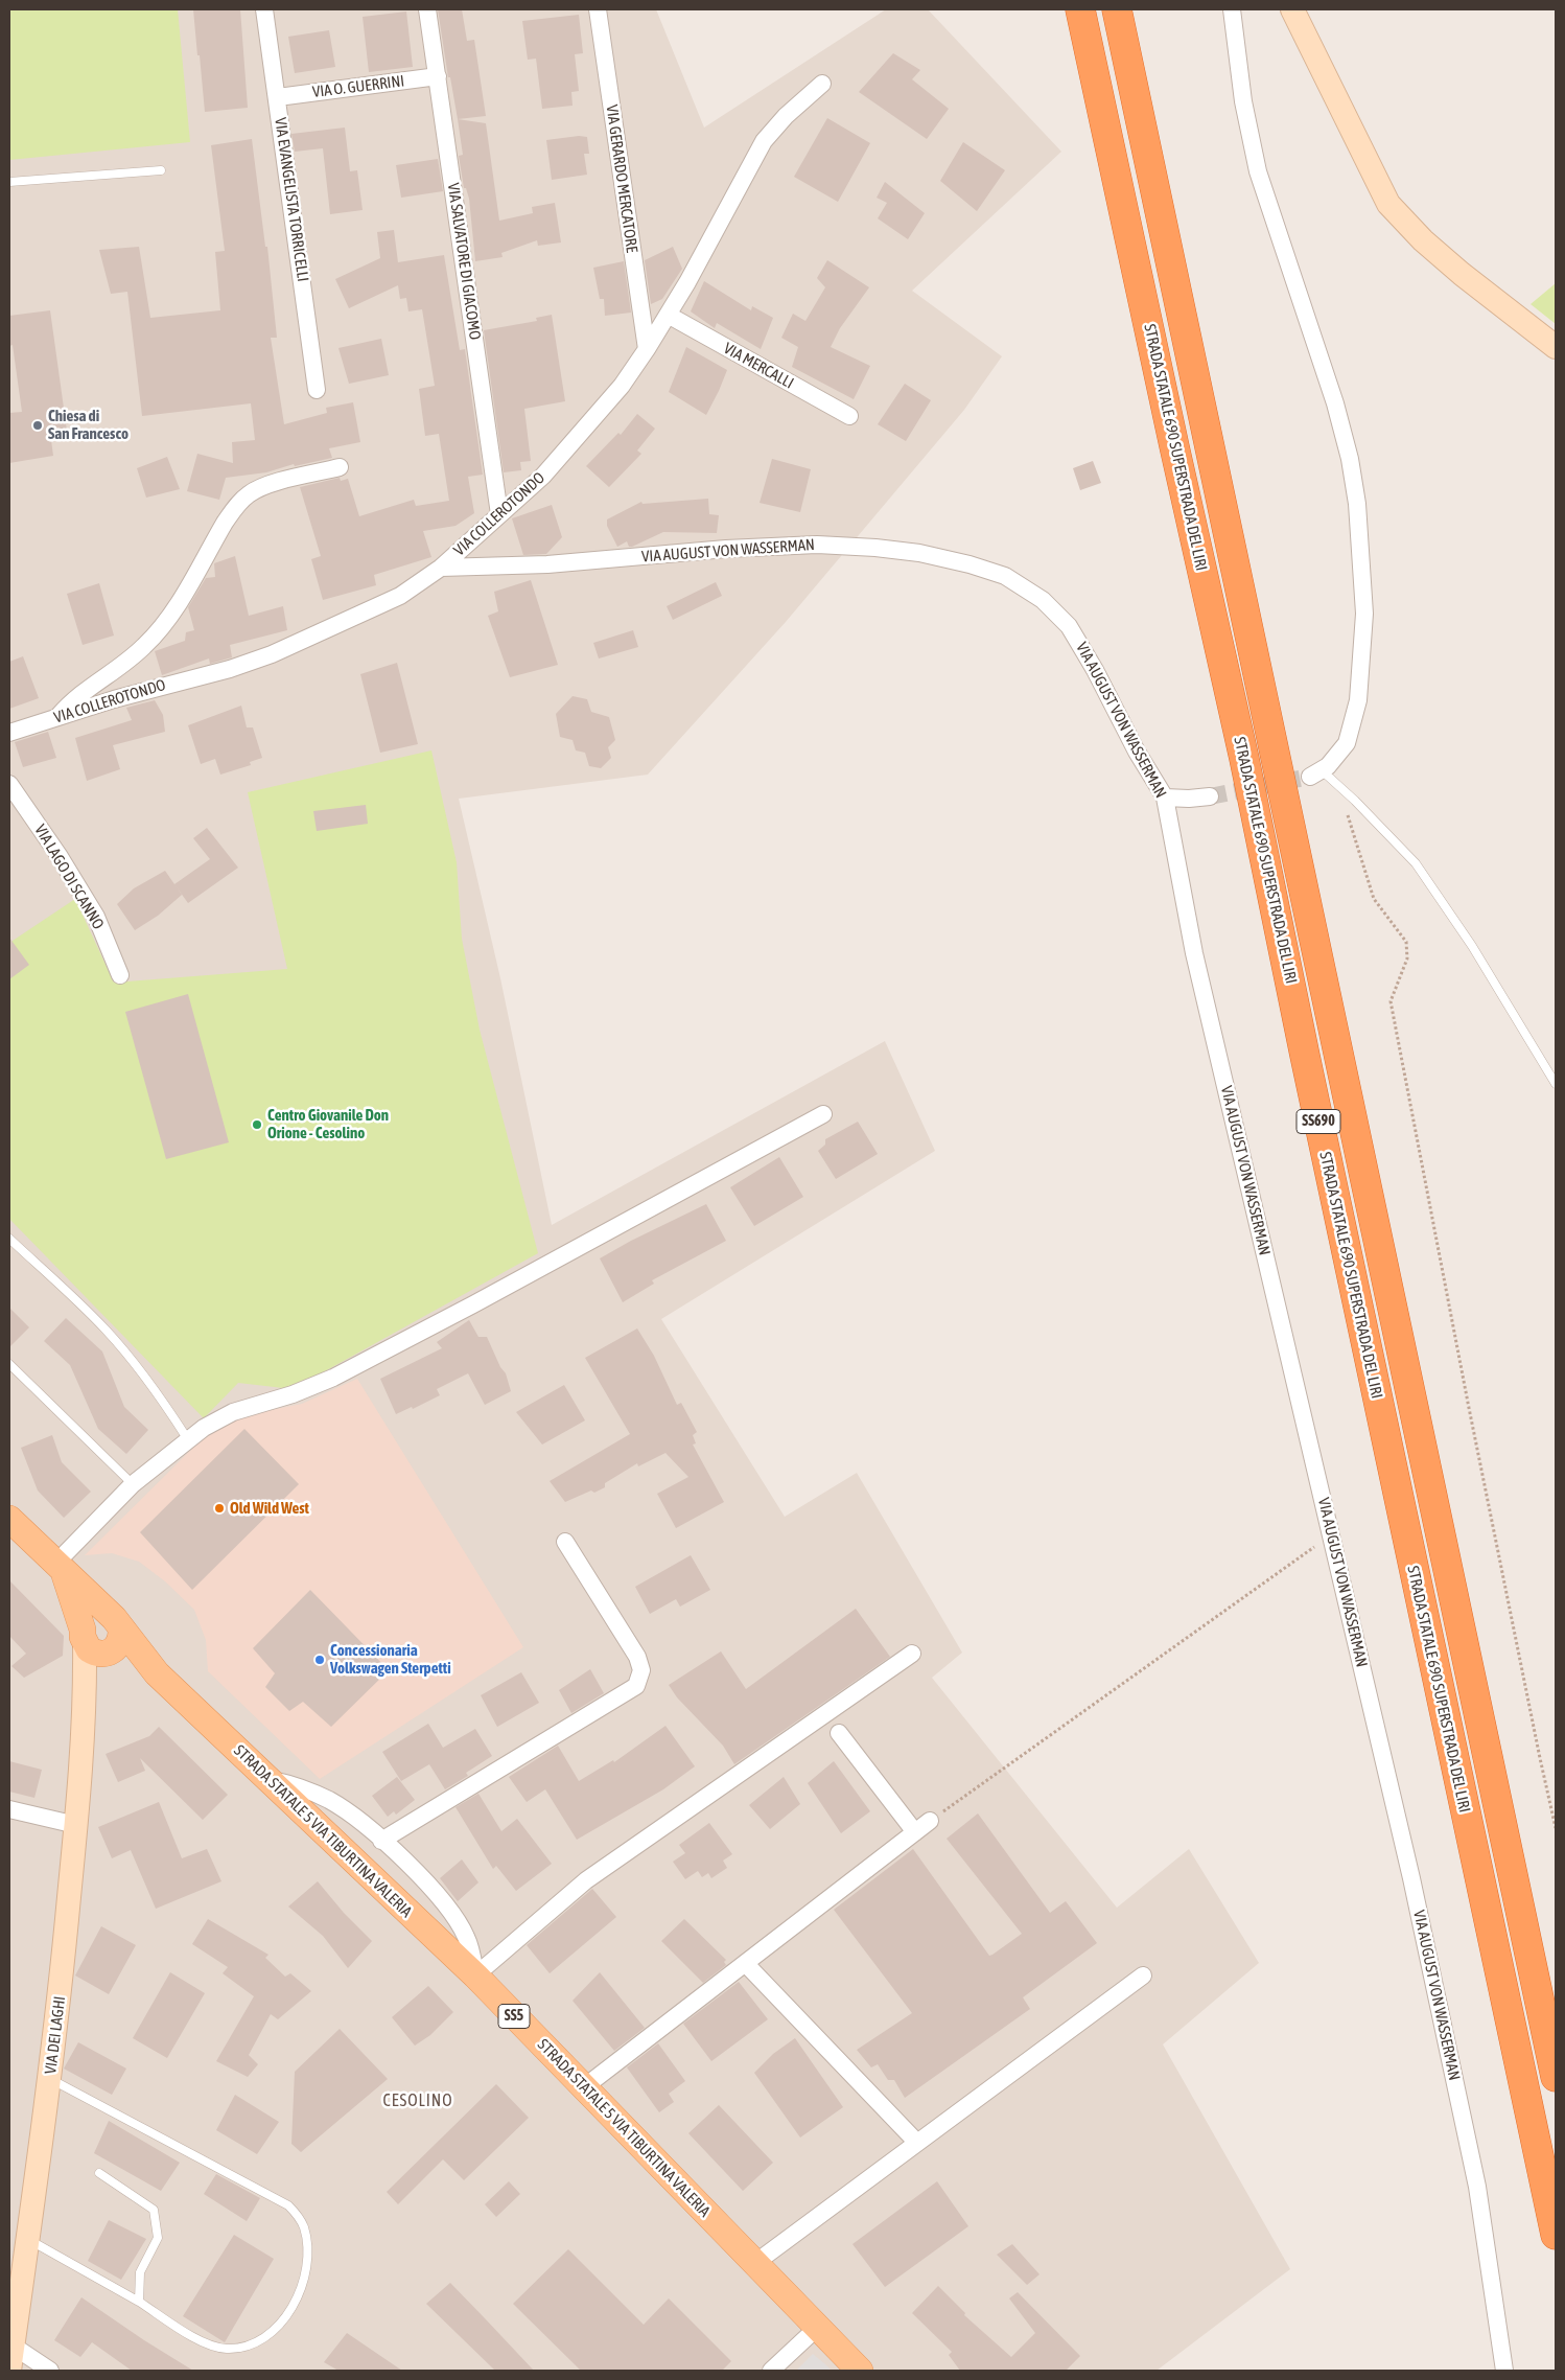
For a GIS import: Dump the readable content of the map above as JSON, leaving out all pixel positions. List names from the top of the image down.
{
  "streets": {
    "highway": ["STRADA STATALE 690 SUPERSTRADA DEL LIRI", "SS690"],
    "main road": ["STRADA STATALE 5 VIA TIBURTINA VALERIA", "SS5"],
    "street": [
      "VIA O. GUERRINI",
      "VIA GERARDO MERCATORE",
      "VIA EVANGELISTA TORRICELLI",
      "VIA SALVATORE DI GIACOMO",
      "VIA MERCALLI",
      "VIA COLLEROTONDO",
      "VIA AUGUST VON WASSERMAN",
      "VIA LAGO DI SCANNO",
      "VIA DEI LAGHI"
    ]
  },
  "crossings": [
    ["VIA O. GUERRINI", "VIA EVANGELISTA TORRICELLI"],
    ["VIA O. GUERRINI", "VIA SALVATORE DI GIACOMO"],
    ["VIA GERARDO MERCATORE", "VIA COLLEROTONDO"],
    ["VIA SALVATORE DI GIACOMO", "VIA COLLEROTONDO"],
    ["VIA MERCALLI", "VIA COLLEROTONDO"],
    ["VIA COLLEROTONDO", "VIA AUGUST VON WASSERMAN"],
    ["STRADA STATALE 5 VIA TIBURTINA VALERIA", "VIA DEI LAGHI"]
  ],
  "districts": ["CESOLINO"],
  "places": [
    "Chiesa di San Francesco",
    "Centro Giovanile Don Orione - Cesolino",
    "Old Wild West",
    "Concessionaria Volkswagen Sterpetti"
  ]
}
